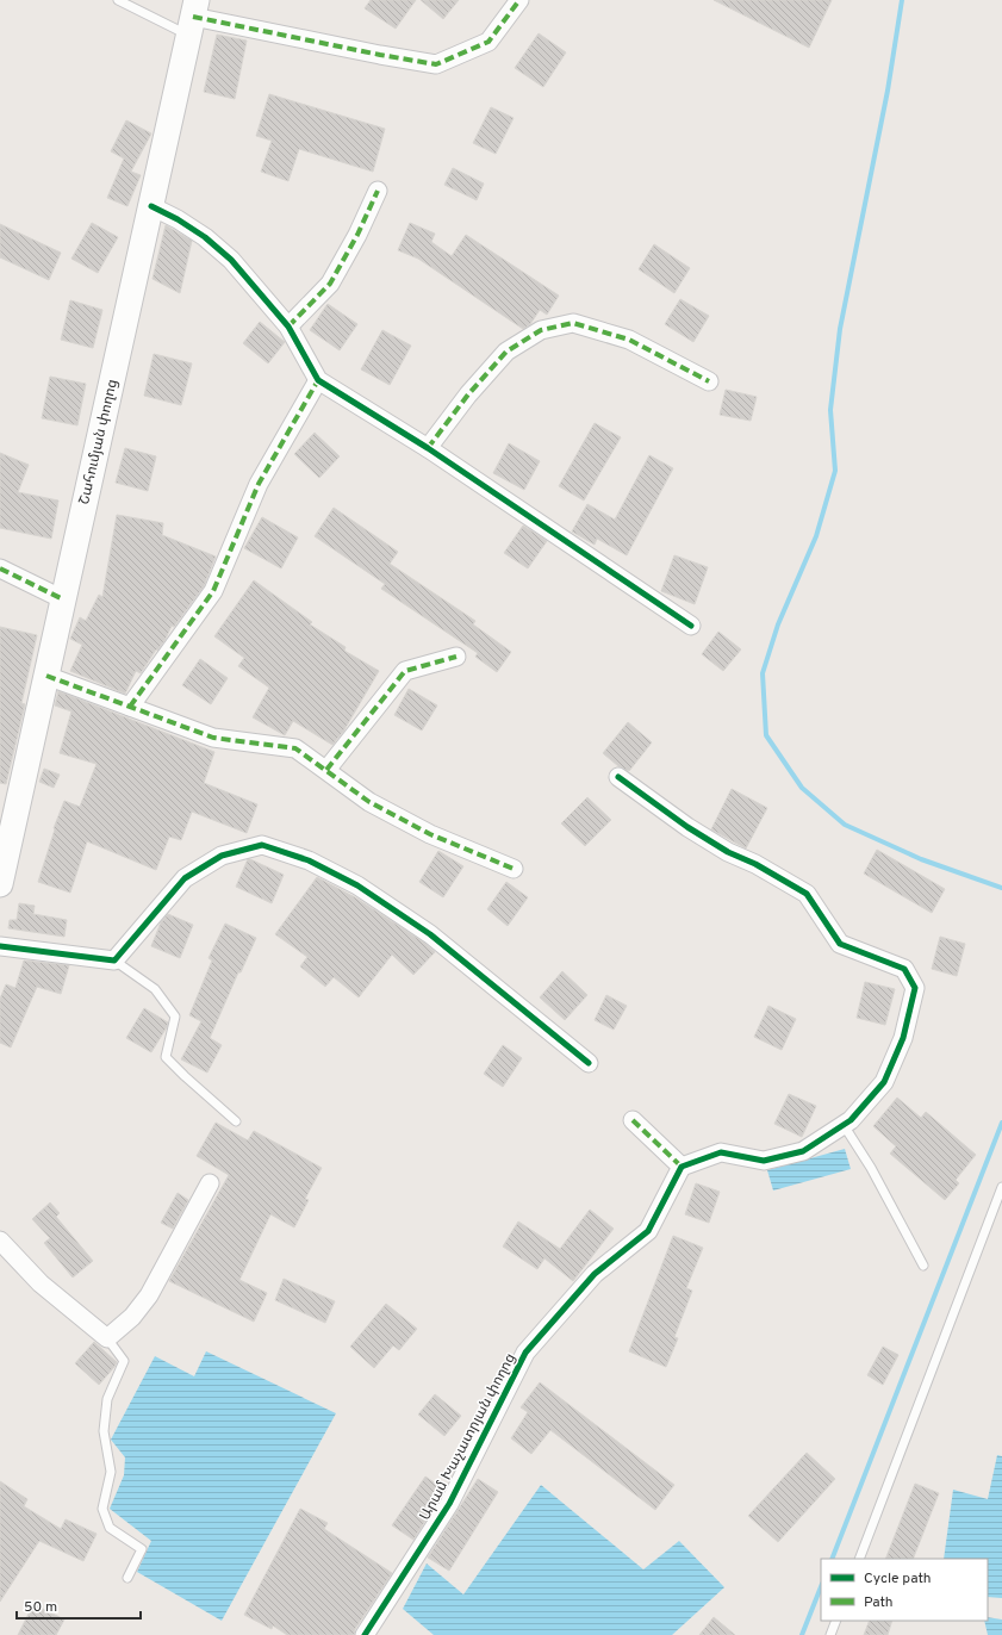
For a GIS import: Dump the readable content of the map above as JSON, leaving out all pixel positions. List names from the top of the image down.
{
  "streets": {
    "main road": ["Շահումյան փողոց"],
    "street": ["Արամ Խաչատրյան փողոց"]
  },
  "legend": ["Cycle path", "Path"],
  "scale_bar": "50 m"
}
